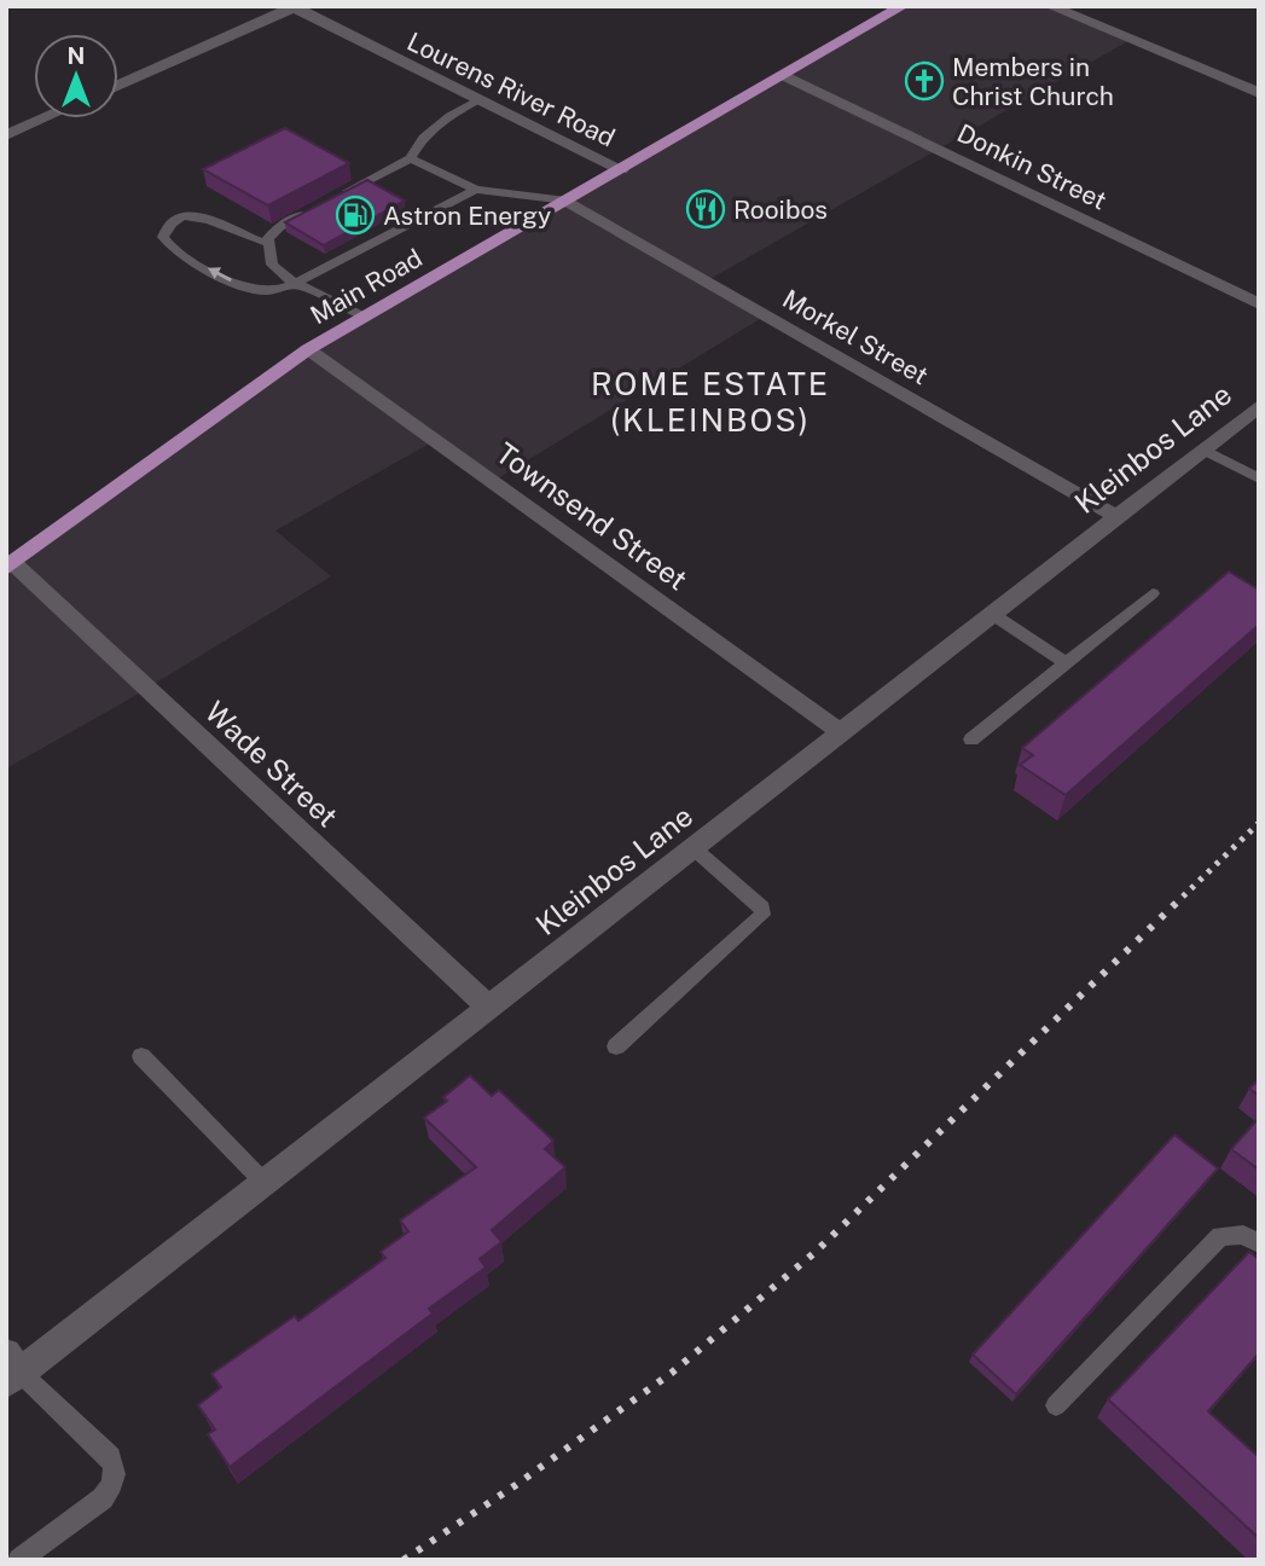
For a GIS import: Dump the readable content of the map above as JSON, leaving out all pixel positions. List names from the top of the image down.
{
  "streets": {
    "main road": ["Main Road"],
    "street": [
      "Lourens River Road",
      "Donkin Street",
      "Morkel Street",
      "Kleinbos Lane",
      "Townsend Street",
      "Wade Street"
    ]
  },
  "crossings": [
    ["Lourens River Road", "Main Road"],
    ["Donkin Street", "Main Road"],
    ["Main Road", "Morkel Street"],
    ["Main Road", "Townsend Street"],
    ["Main Road", "Wade Street"],
    ["Morkel Street", "Kleinbos Lane"],
    ["Kleinbos Lane", "Townsend Street"],
    ["Kleinbos Lane", "Wade Street"]
  ],
  "districts": ["ROME ESTATE (KLEINBOS)"],
  "places": {
    "church": ["Members in Christ Church"],
    "restaurant": ["Rooibos"],
    "fuel station": ["Astron Energy"]
  },
  "north": "top"
}
